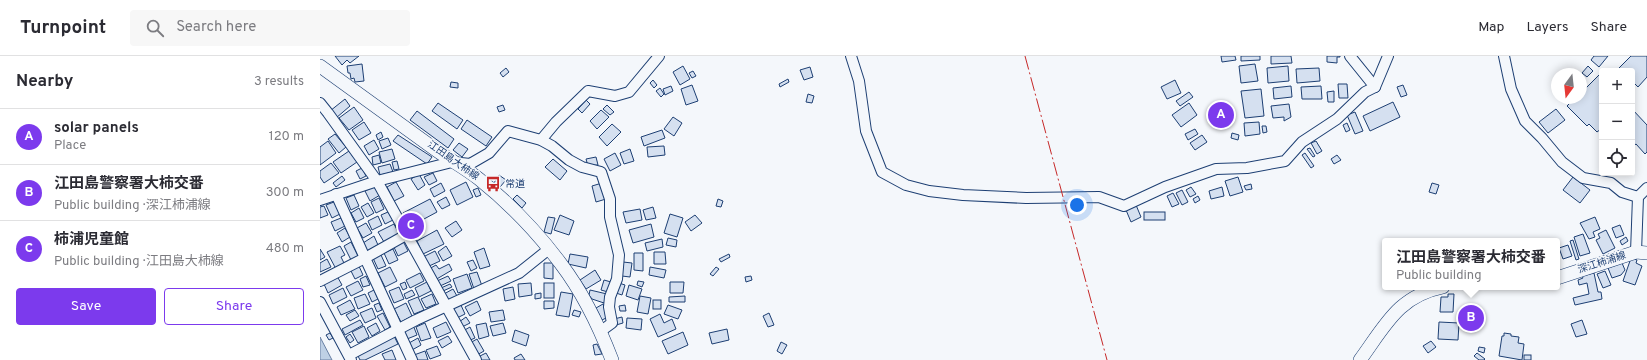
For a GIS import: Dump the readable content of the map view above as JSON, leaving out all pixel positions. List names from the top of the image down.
{
  "streets": {
    "main road": ["江田島大柿線", "深江柿浦線"]
  },
  "places": {
    "bus stop": ["常道"]
  },
  "north": "bottom",
  "page": {
    "header": "Turnpoint",
    "search": "Search here",
    "nav": ["Map", "Layers", "Share"],
    "heading": ["Nearby", "3 results"],
    "map_buttons": ["+", "−"],
    "pins": ["A", "C", "B"],
    "list": [
      {
        "mark": "A",
        "name": "solar panels",
        "note": "Place",
        "value": "120 m"
      },
      {
        "mark": "B",
        "name": "江田島警察署大柿交番",
        "note": "Public building · 深江柿浦線",
        "value": "300 m"
      },
      {
        "mark": "C",
        "name": "柿浦児童館",
        "note": "Public building · 江田島大柿線",
        "value": "480 m"
      }
    ],
    "popup": ["江田島警察署大柿交番", "Public building"],
    "buttons": ["Save", "Share"]
  }
}
